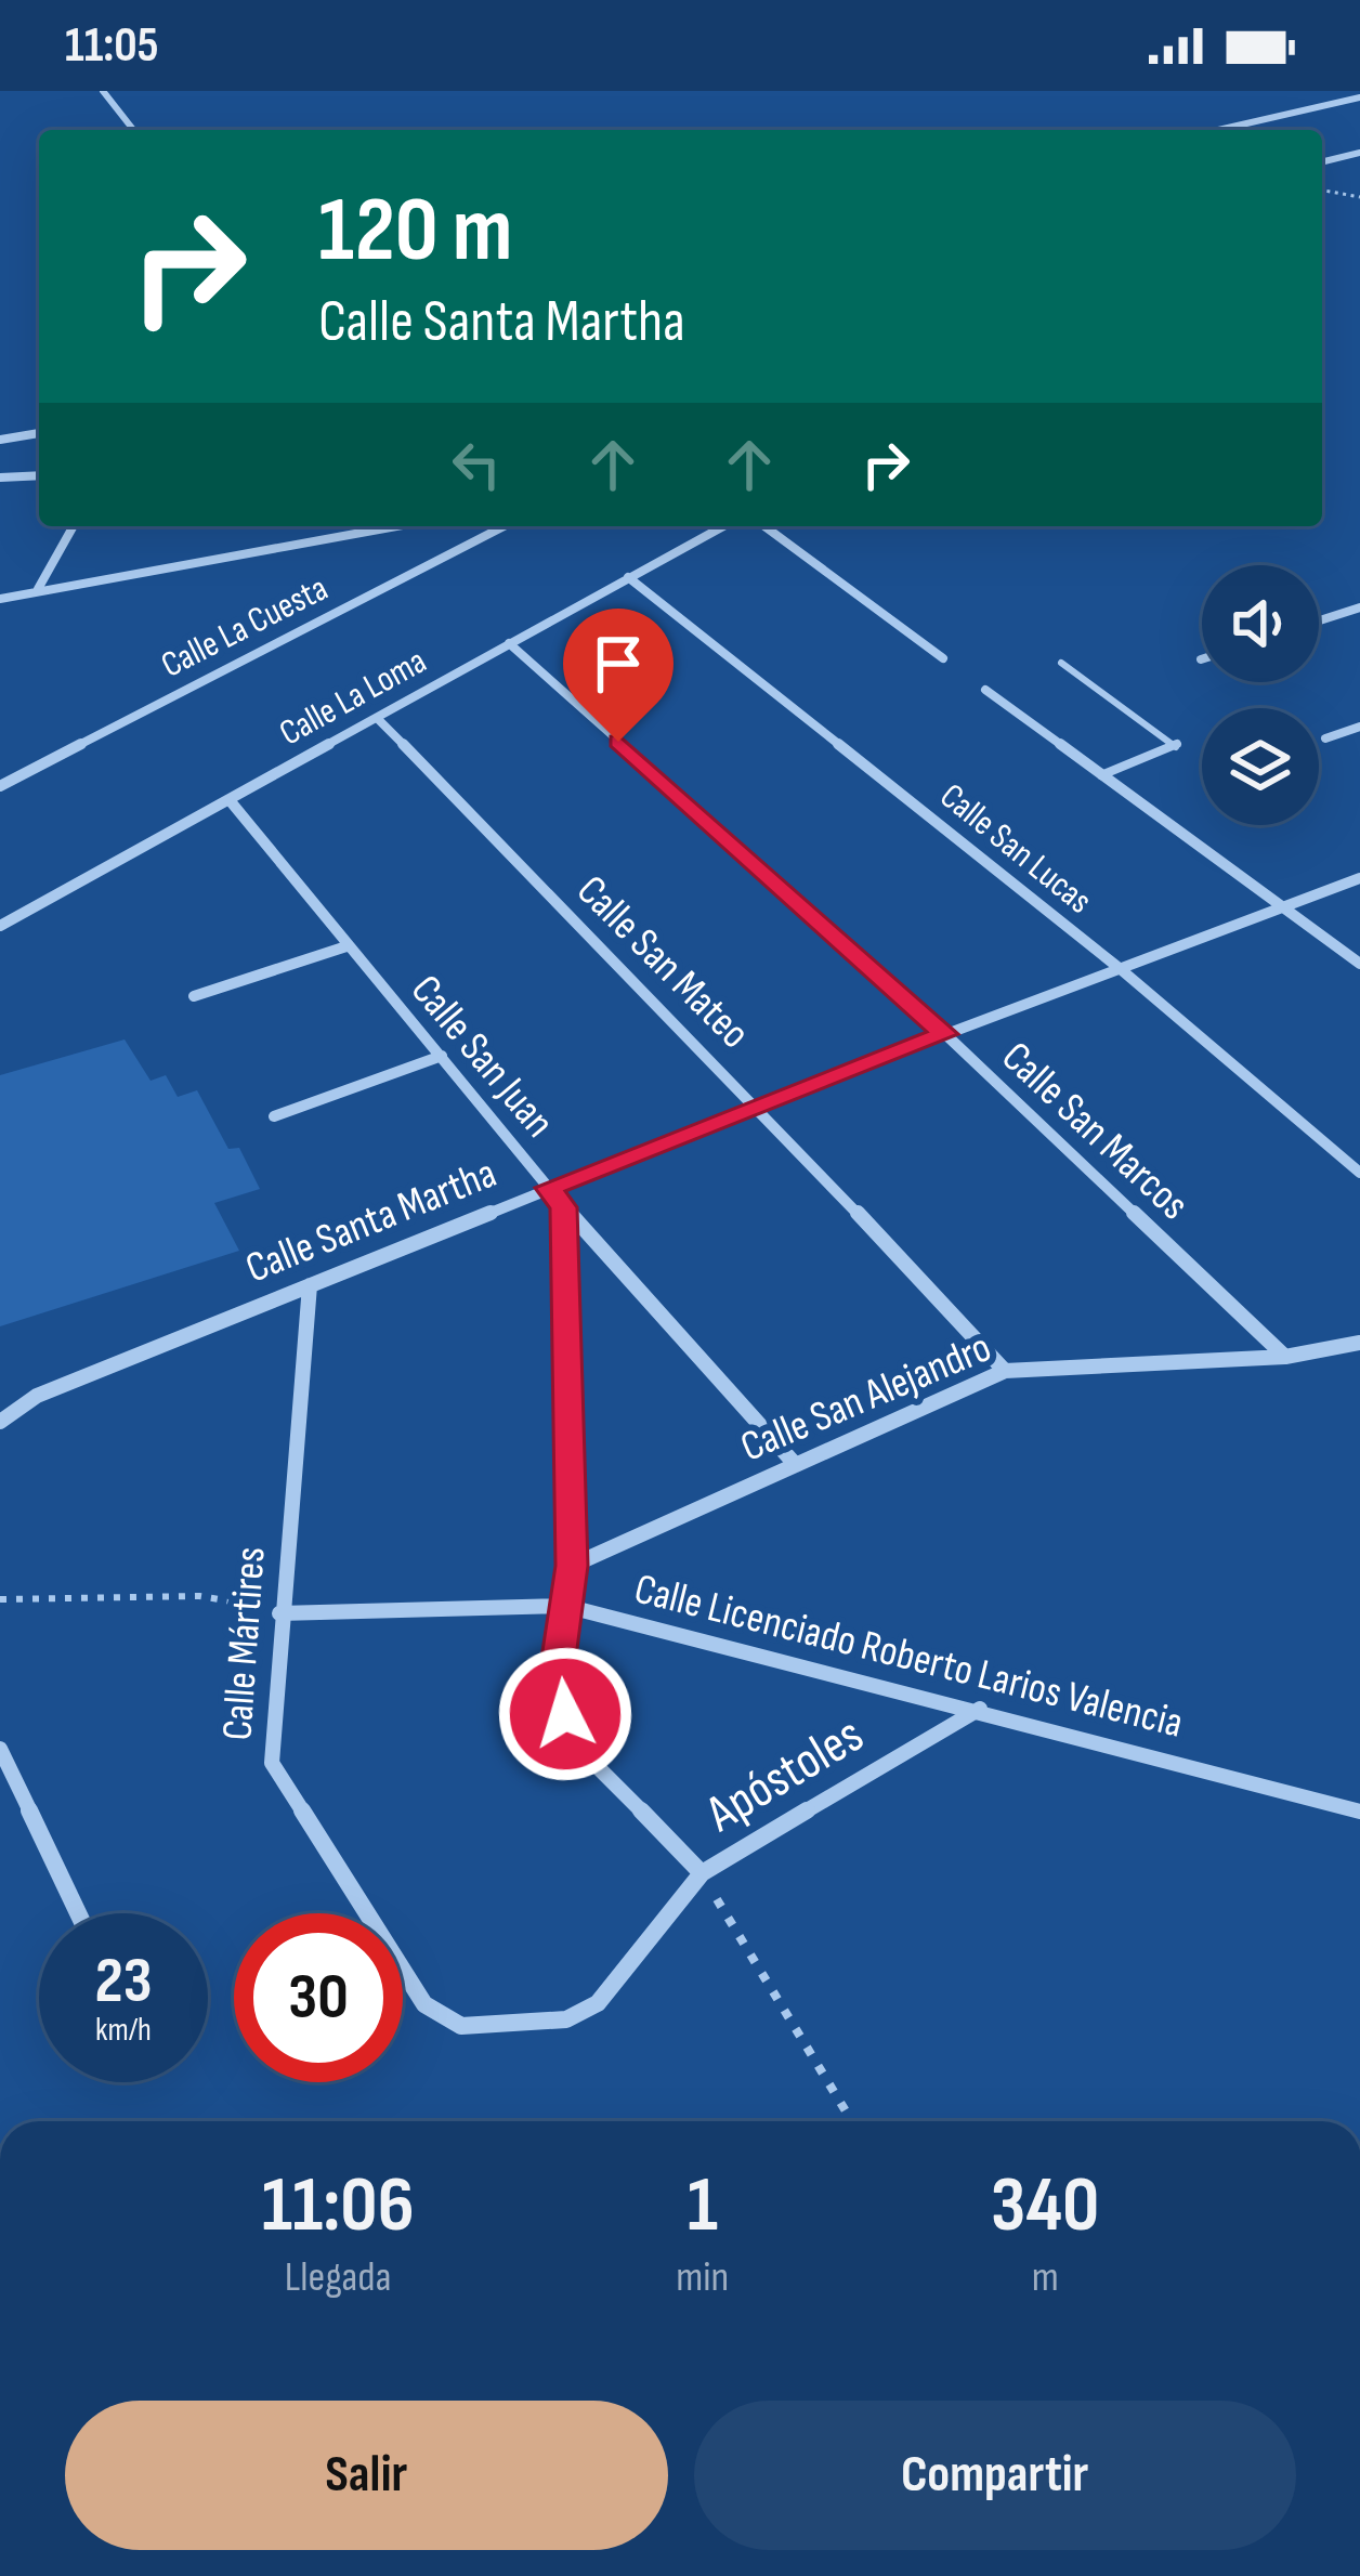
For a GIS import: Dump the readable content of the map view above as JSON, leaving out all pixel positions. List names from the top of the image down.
{
  "streets": {
    "street": [
      "Calle La Cuesta",
      "Calle La Loma",
      "Calle San Lucas",
      "Calle San Mateo",
      "Calle San Juan",
      "Calle San Marcos",
      "Calle Santa Martha",
      "Calle San Alejandro",
      "Calle Mártires",
      "Calle Licenciado Roberto Larios Valencia",
      "Apóstoles"
    ]
  },
  "crossings": [
    ["Calle La Loma", "Calle San Lucas"],
    ["Calle La Loma", "Calle San Mateo"],
    ["Calle La Loma", "Calle San Juan"],
    ["Calle La Loma", "Calle San Marcos"],
    ["Calle San Lucas", "Calle Santa Martha"],
    ["Calle San Mateo", "Calle Santa Martha"],
    ["Calle San Mateo", "Calle San Alejandro"],
    ["Calle San Juan", "Calle Santa Martha"],
    ["Calle San Juan", "Calle San Alejandro"],
    ["Calle San Marcos", "Calle Santa Martha"],
    ["Calle San Marcos", "Calle San Alejandro"],
    ["Calle Santa Martha", "Calle Mártires"],
    ["Calle Mártires", "Calle Licenciado Roberto Larios Valencia"],
    ["Calle Mártires", "Apóstoles"],
    ["Calle Licenciado Roberto Larios Valencia", "Apóstoles"]
  ],
  "page": {
    "status": "11:05",
    "turn": ["120 m", "Calle Santa Martha"],
    "speed": "23 km/h",
    "limit": "30",
    "eta": [
      "11:06",
      "Llegada",
      "1",
      "min",
      "340",
      "m"
    ],
    "buttons": ["Salir", "Compartir"]
  }
}
